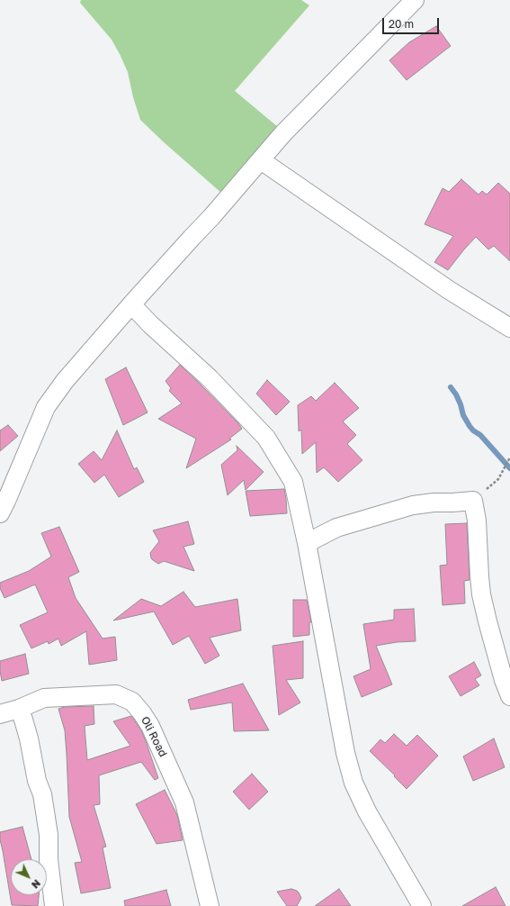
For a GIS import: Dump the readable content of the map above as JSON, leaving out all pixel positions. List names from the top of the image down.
{
  "streets": {
    "street": ["Oli Road"]
  },
  "scale_bar": "20 m",
  "north": "bottom right"
}
